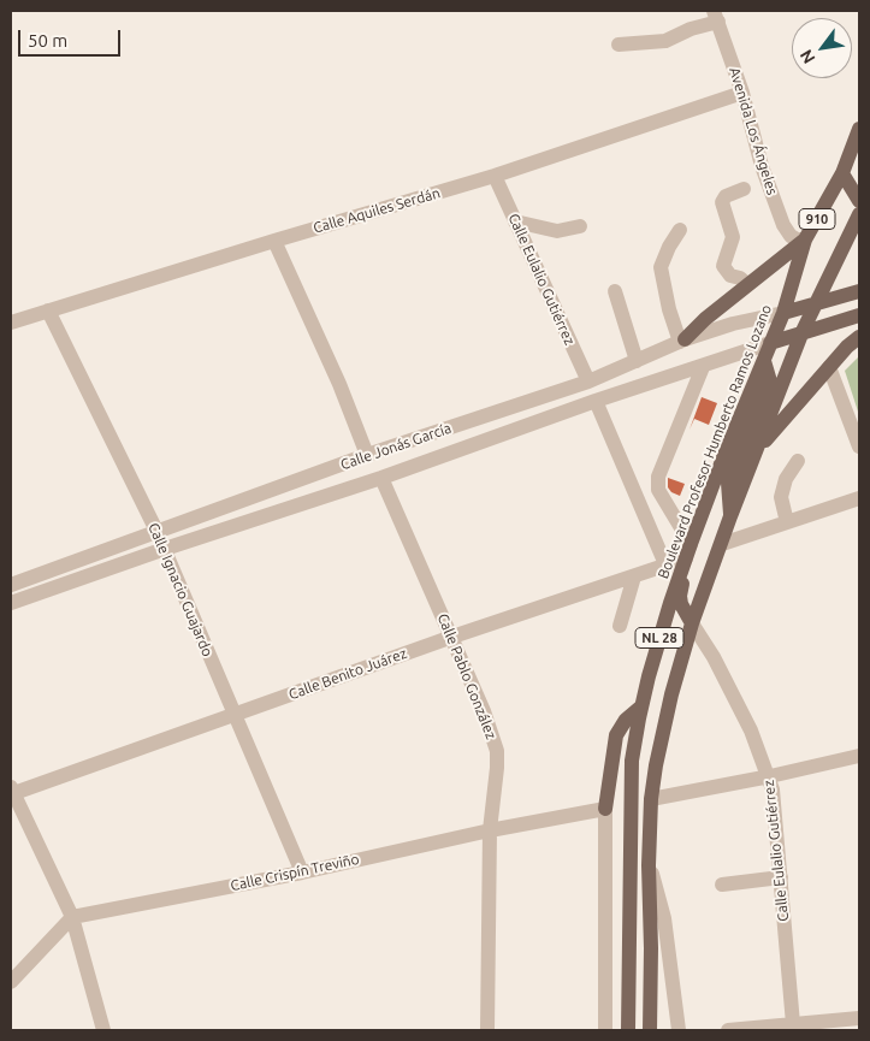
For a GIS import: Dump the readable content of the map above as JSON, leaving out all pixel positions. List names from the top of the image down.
{
  "streets": {
    "main road": ["910", "Boulevard Profesor Humberto Ramos Lozano", "NL 28"],
    "street": [
      "Avenida Los Ángeles",
      "Calle Aquiles Serdán",
      "Calle Eulalio Gutiérrez",
      "Calle Jonás García",
      "Calle Ignacio Guajardo",
      "Calle Benito Juárez",
      "Calle Pablo González",
      "Calle Crispín Treviño"
    ]
  },
  "crossings": [
    ["Avenida Los Ángeles", "Calle Aquiles Serdán"],
    ["Avenida Los Ángeles", "Boulevard Profesor Humberto Ramos Lozano"],
    ["Calle Aquiles Serdán", "Calle Eulalio Gutiérrez"],
    ["Calle Aquiles Serdán", "Calle Ignacio Guajardo"],
    ["910", "NL 28"],
    ["Calle Eulalio Gutiérrez", "Calle Jonás García"],
    ["Calle Eulalio Gutiérrez", "NL 28"],
    ["Boulevard Profesor Humberto Ramos Lozano", "Calle Jonás García"],
    ["Boulevard Profesor Humberto Ramos Lozano", "Calle Benito Juárez"],
    ["Calle Jonás García", "Calle Ignacio Guajardo"],
    ["Calle Jonás García", "Calle Pablo González"],
    ["Calle Ignacio Guajardo", "Calle Benito Juárez"],
    ["Calle Ignacio Guajardo", "Calle Crispín Treviño"],
    ["Calle Benito Juárez", "Calle Pablo González"],
    ["Calle Pablo González", "Calle Crispín Treviño"]
  ],
  "scale_bar": "50 m",
  "north": "bottom left"
}
